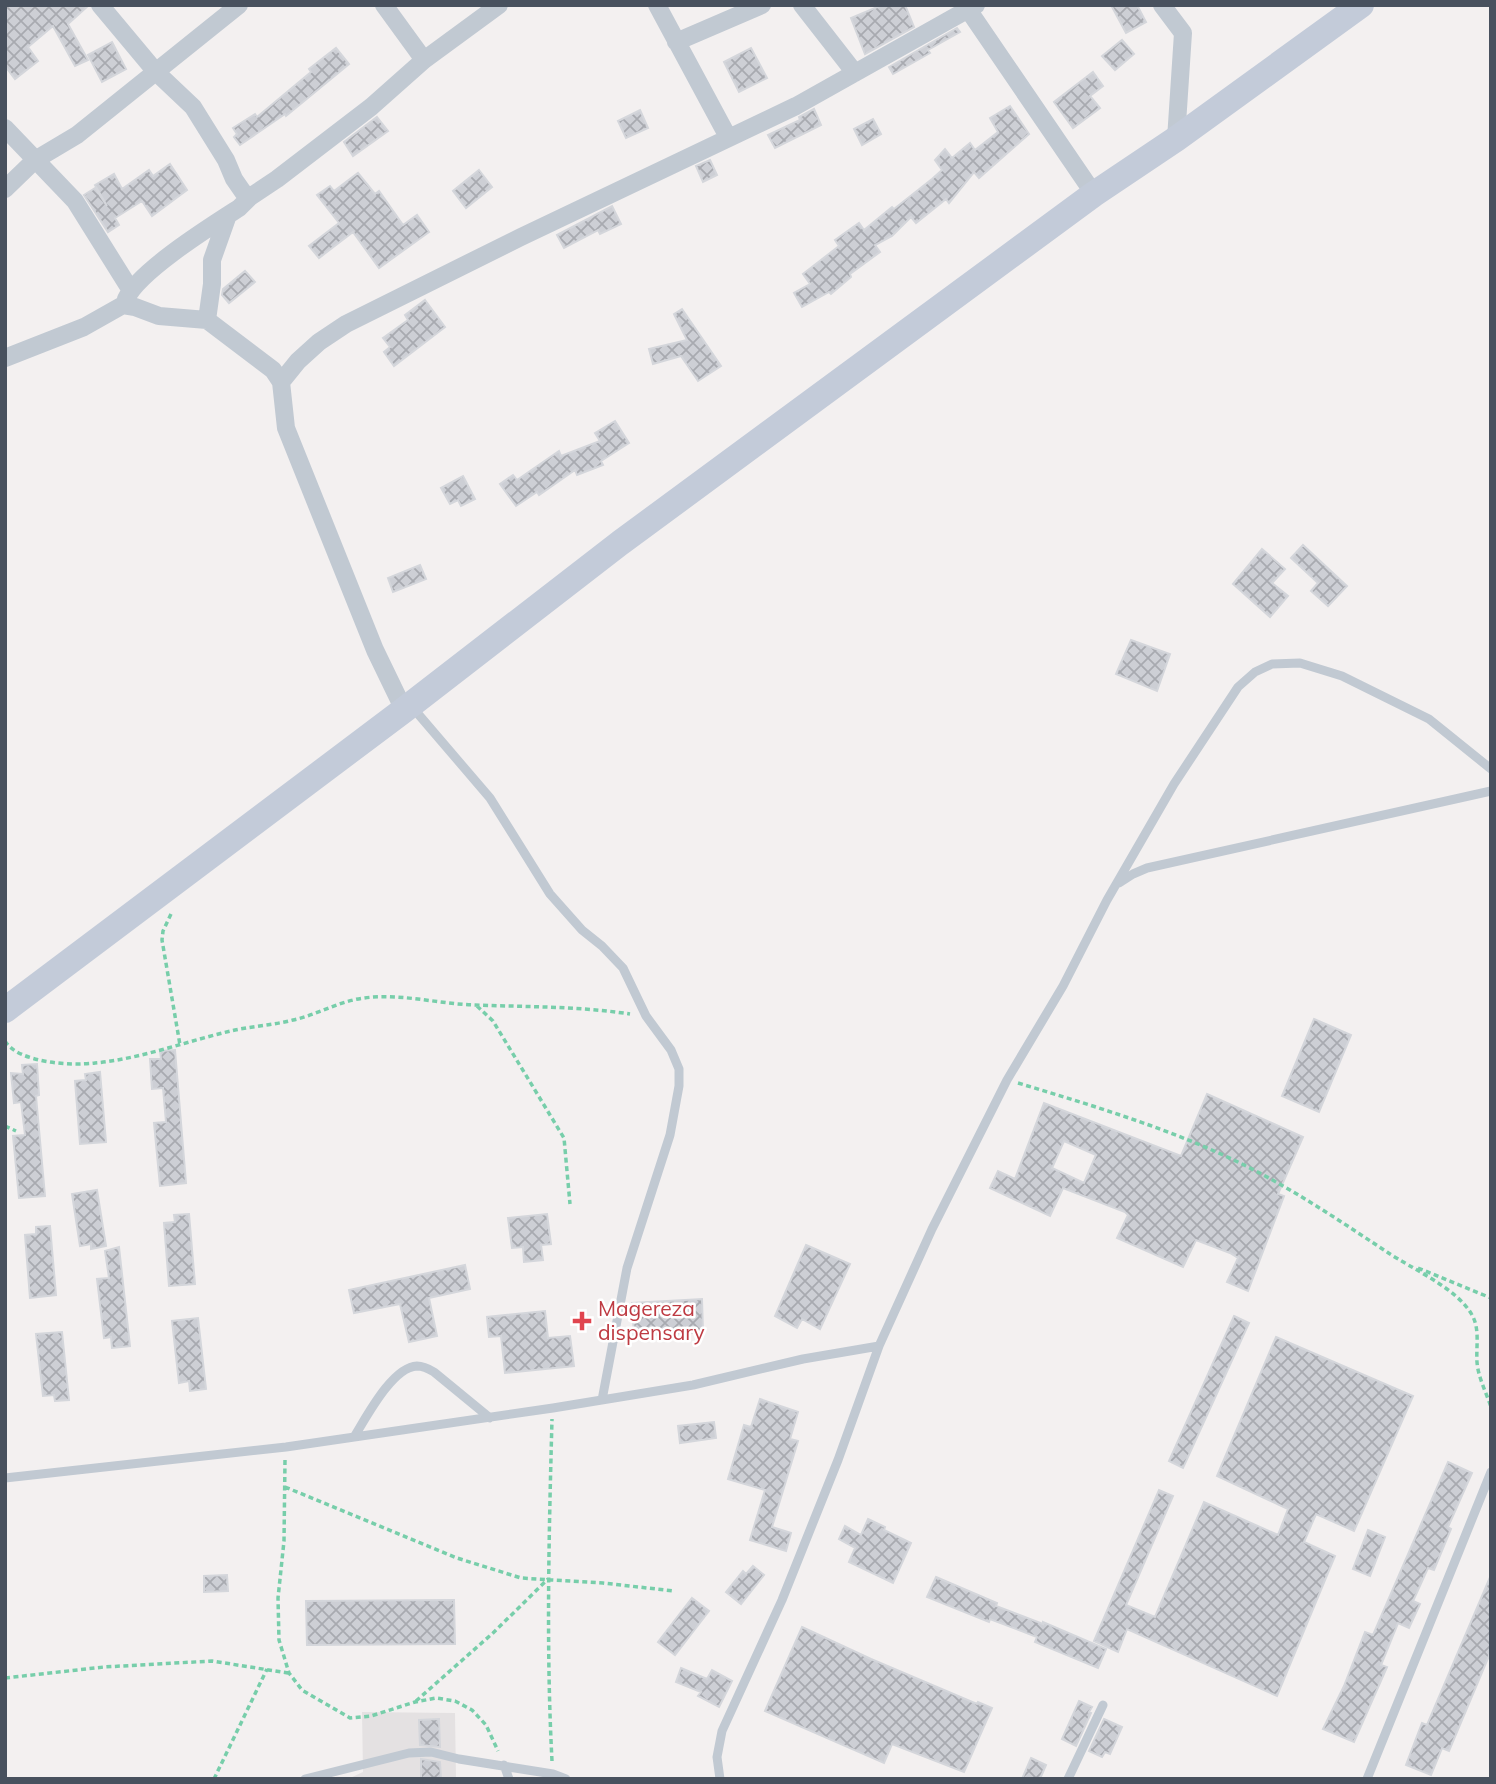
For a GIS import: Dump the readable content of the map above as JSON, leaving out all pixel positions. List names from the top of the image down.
{
  "places": {
    "health": ["Magereza dispensary"]
  }
}
